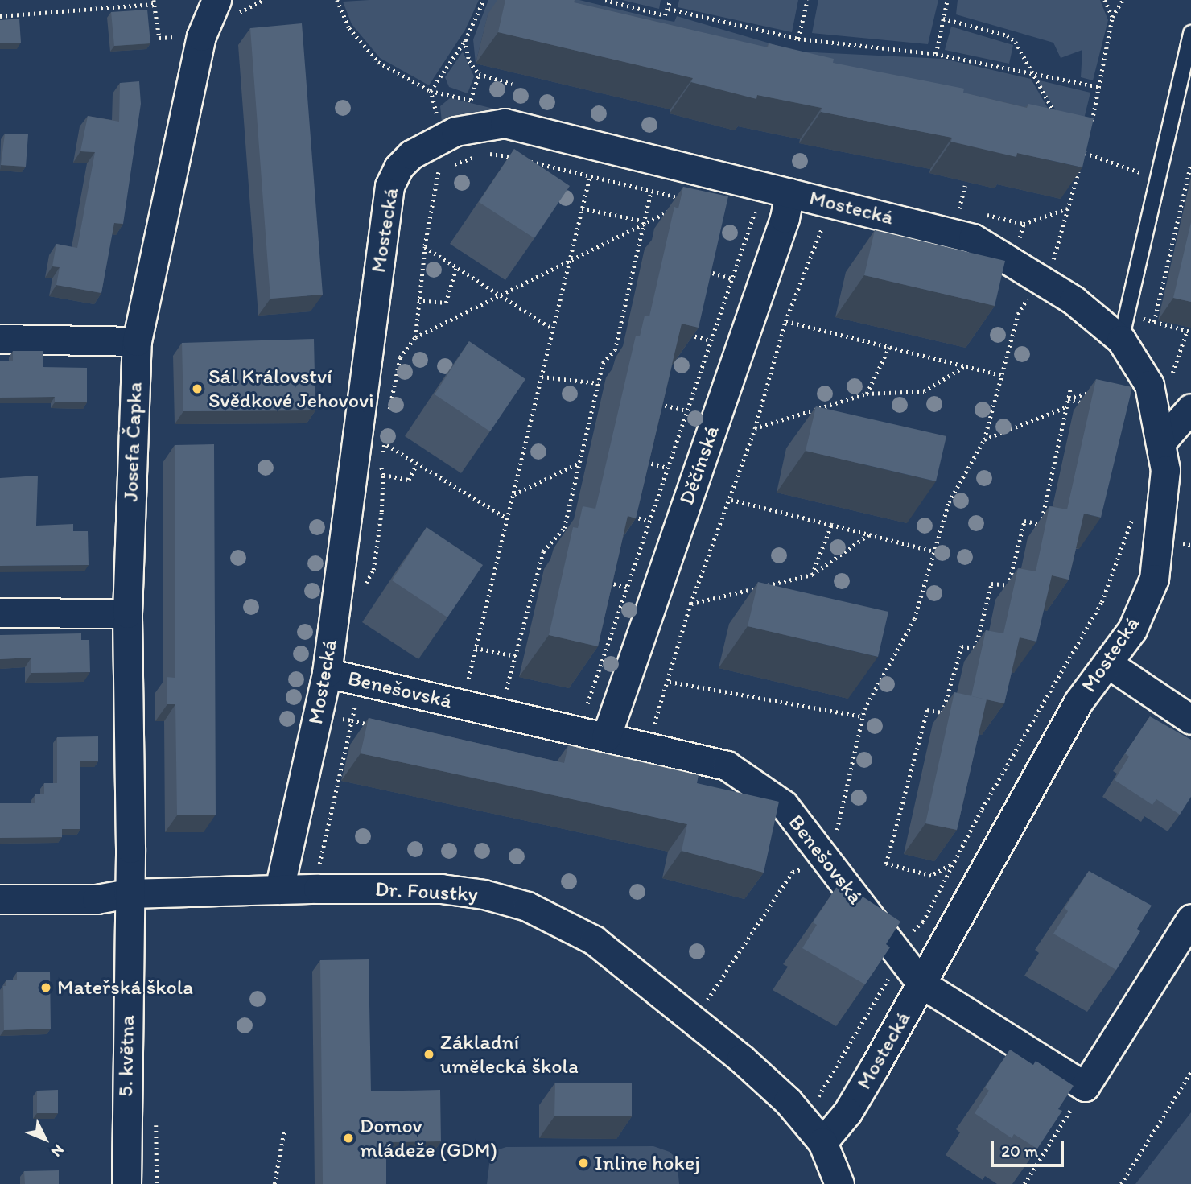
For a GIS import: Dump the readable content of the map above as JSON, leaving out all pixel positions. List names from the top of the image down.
{
  "streets": {
    "street": [
      "Mostecká",
      "Josefa Čapka",
      "Děčínská",
      "Benešovská",
      "Dr. Foustky",
      "5. května"
    ]
  },
  "crossings": [
    ["Mostecká", "Děčínská"],
    ["Mostecká", "Benešovská"],
    ["Mostecká", "Dr. Foustky"],
    ["Josefa Čapka", "Dr. Foustky"],
    ["Josefa Čapka", "5. května"],
    ["Děčínská", "Benešovská"],
    ["Dr. Foustky", "5. května"]
  ],
  "places": [
    "Sál Království Svědkové Jehovovi",
    "Mateřská škola",
    "Základní umělecká škola",
    "Domov mládeže (GDM)",
    "Inline hokej"
  ],
  "scale_bar": "20 m",
  "north": "bottom right"
}
